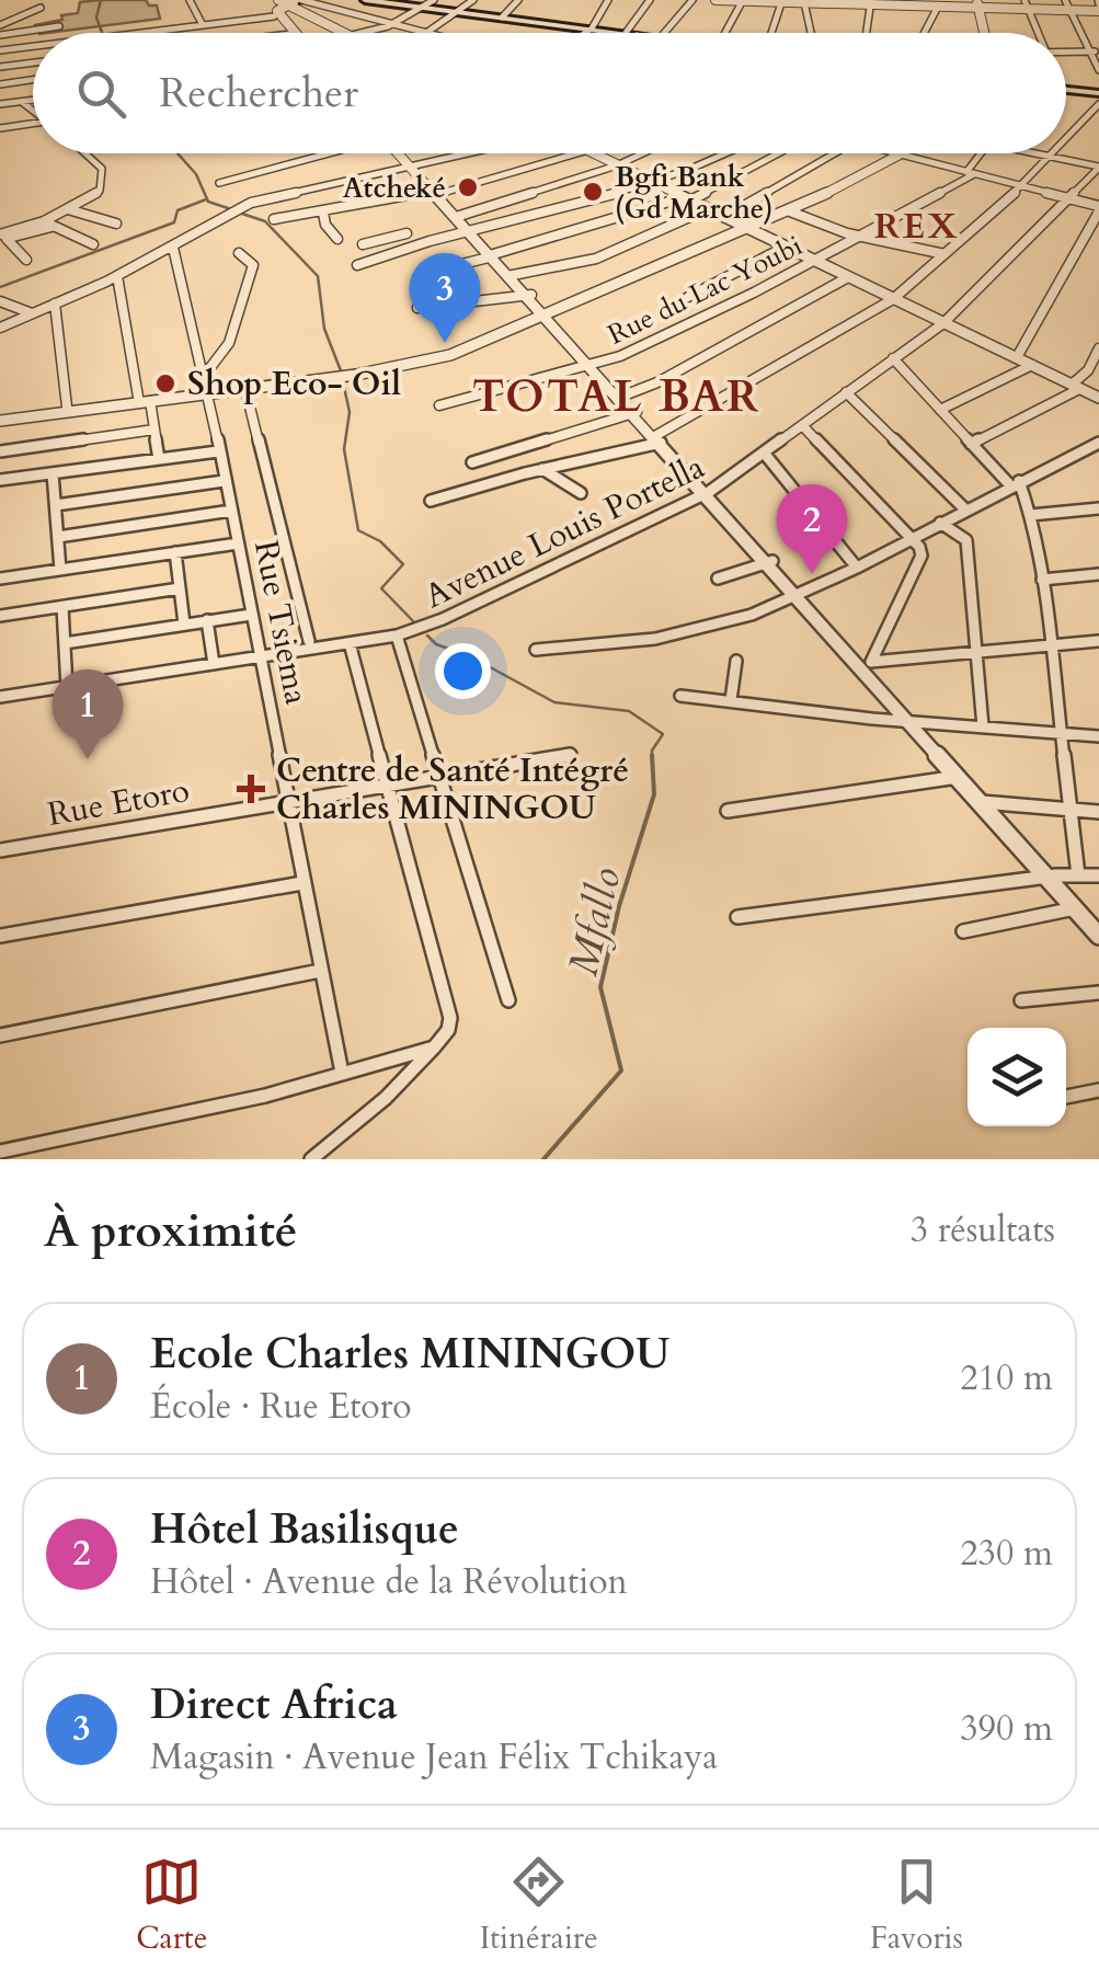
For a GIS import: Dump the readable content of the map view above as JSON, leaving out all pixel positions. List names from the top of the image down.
{
  "streets": {
    "street": [
      "Rue du Lac Youbi",
      "Avenue Louis Portella",
      "Rue Tsiema",
      "Rue Etoro"
    ]
  },
  "crossings": [
    ["Avenue Louis Portella", "Rue Tsiema"],
    ["Rue Tsiema", "Rue Etoro"]
  ],
  "districts": ["REX", "TOTAL BAR"],
  "water": ["Mfallo"],
  "places": {
    "other": ["Atcheké", "Bgfi Bank (Gd Marche)", "Shop Eco- Oil"],
    "health": ["Centre de Santé Intégré Charles MININGOU"]
  },
  "page": {
    "search": "Rechercher",
    "pins": ["3", "2", "1"],
    "heading": ["À proximité", "3 résultats"],
    "list": [
      {
        "mark": "1",
        "name": "Ecole Charles MININGOU",
        "note": "École · Rue Etoro",
        "value": "210 m"
      },
      {
        "mark": "2",
        "name": "Hôtel Basilisque",
        "note": "Hôtel · Avenue de la Révolution",
        "value": "230 m"
      },
      {
        "mark": "3",
        "name": "Direct Africa",
        "note": "Magasin · Avenue Jean Félix Tchikaya",
        "value": "390 m"
      }
    ],
    "nav": ["Carte", "Itinéraire", "Favoris"]
  }
}
